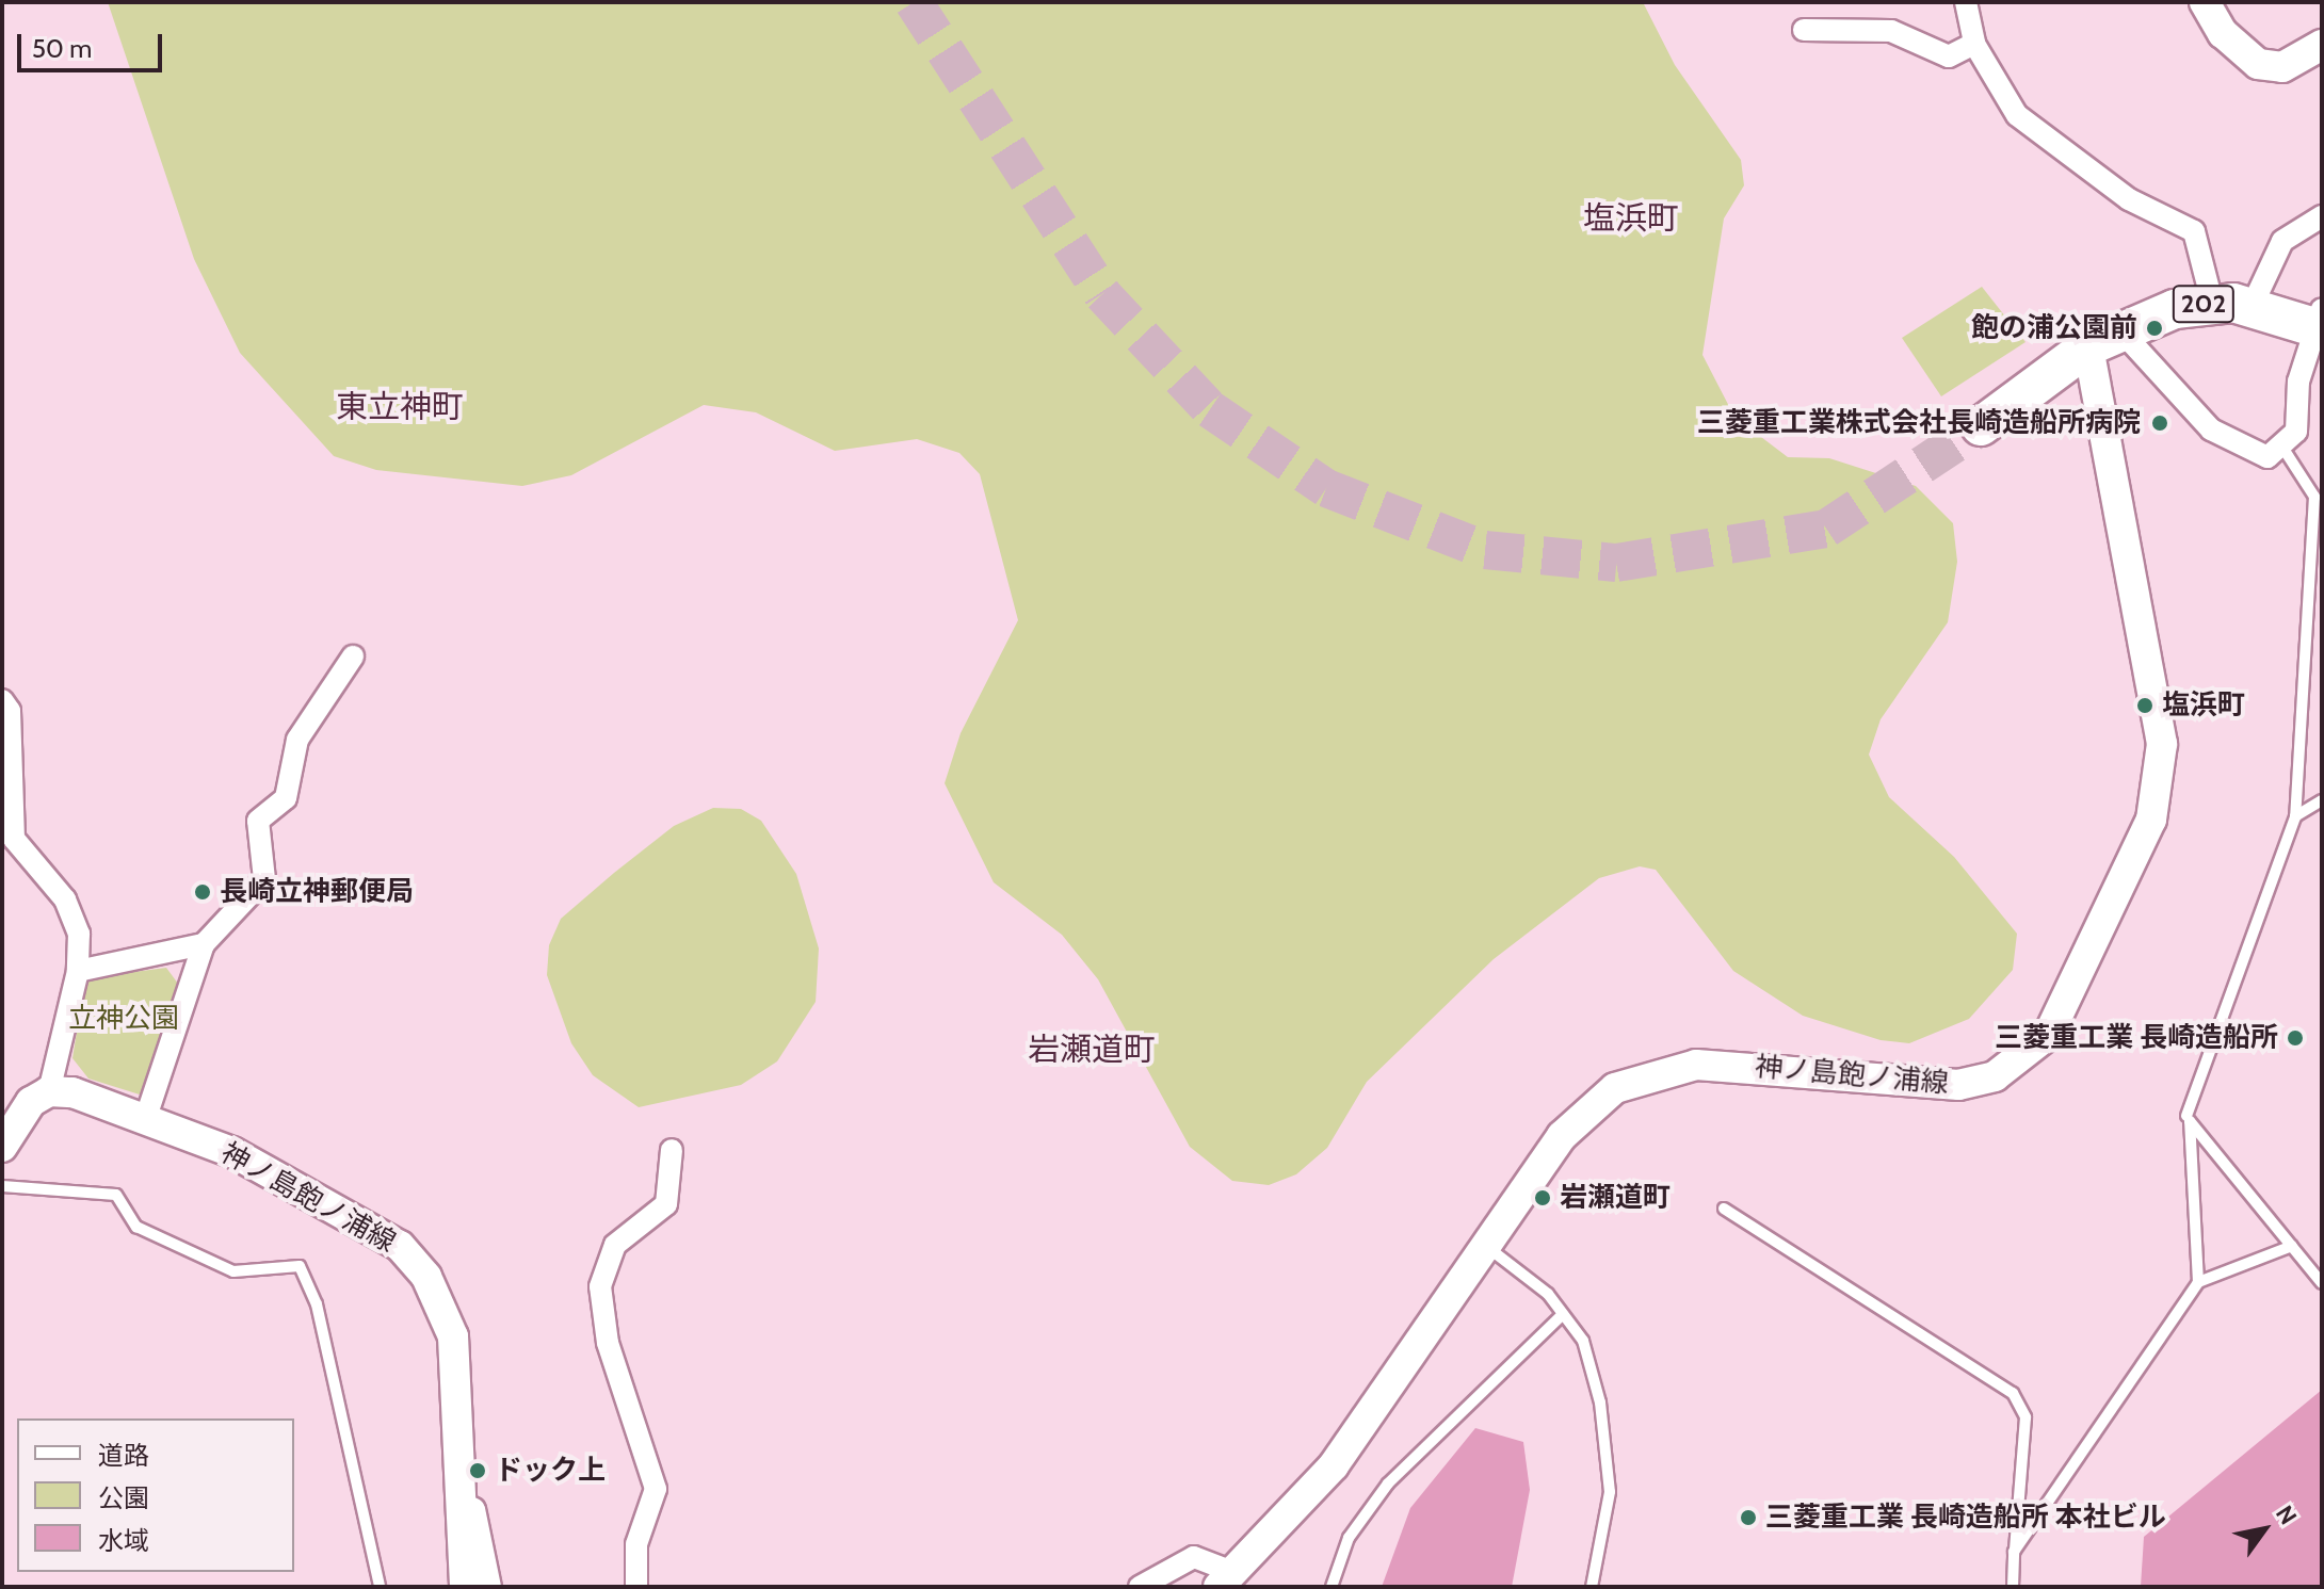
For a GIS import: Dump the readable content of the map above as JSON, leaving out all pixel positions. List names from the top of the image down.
{
  "streets": {
    "highway": ["202"],
    "main road": ["神ノ島飽ノ浦線"]
  },
  "crossings": [
    ["202", "神ノ島飽ノ浦線"]
  ],
  "districts": ["塩浜町", "東立神町", "岩瀬道町"],
  "parks": ["立神公園"],
  "places": [
    "飽の浦公園前",
    "三菱重工業株式会社長崎造船所病院",
    "塩浜町",
    "長崎立神郵便局",
    "三菱重工業 長崎造船所",
    "岩瀬道町",
    "ドック上",
    "三菱重工業 長崎造船所 本社ビル"
  ],
  "legend": ["道路", "公園", "水域"],
  "scale_bar": "50 m",
  "north": "top right"
}
